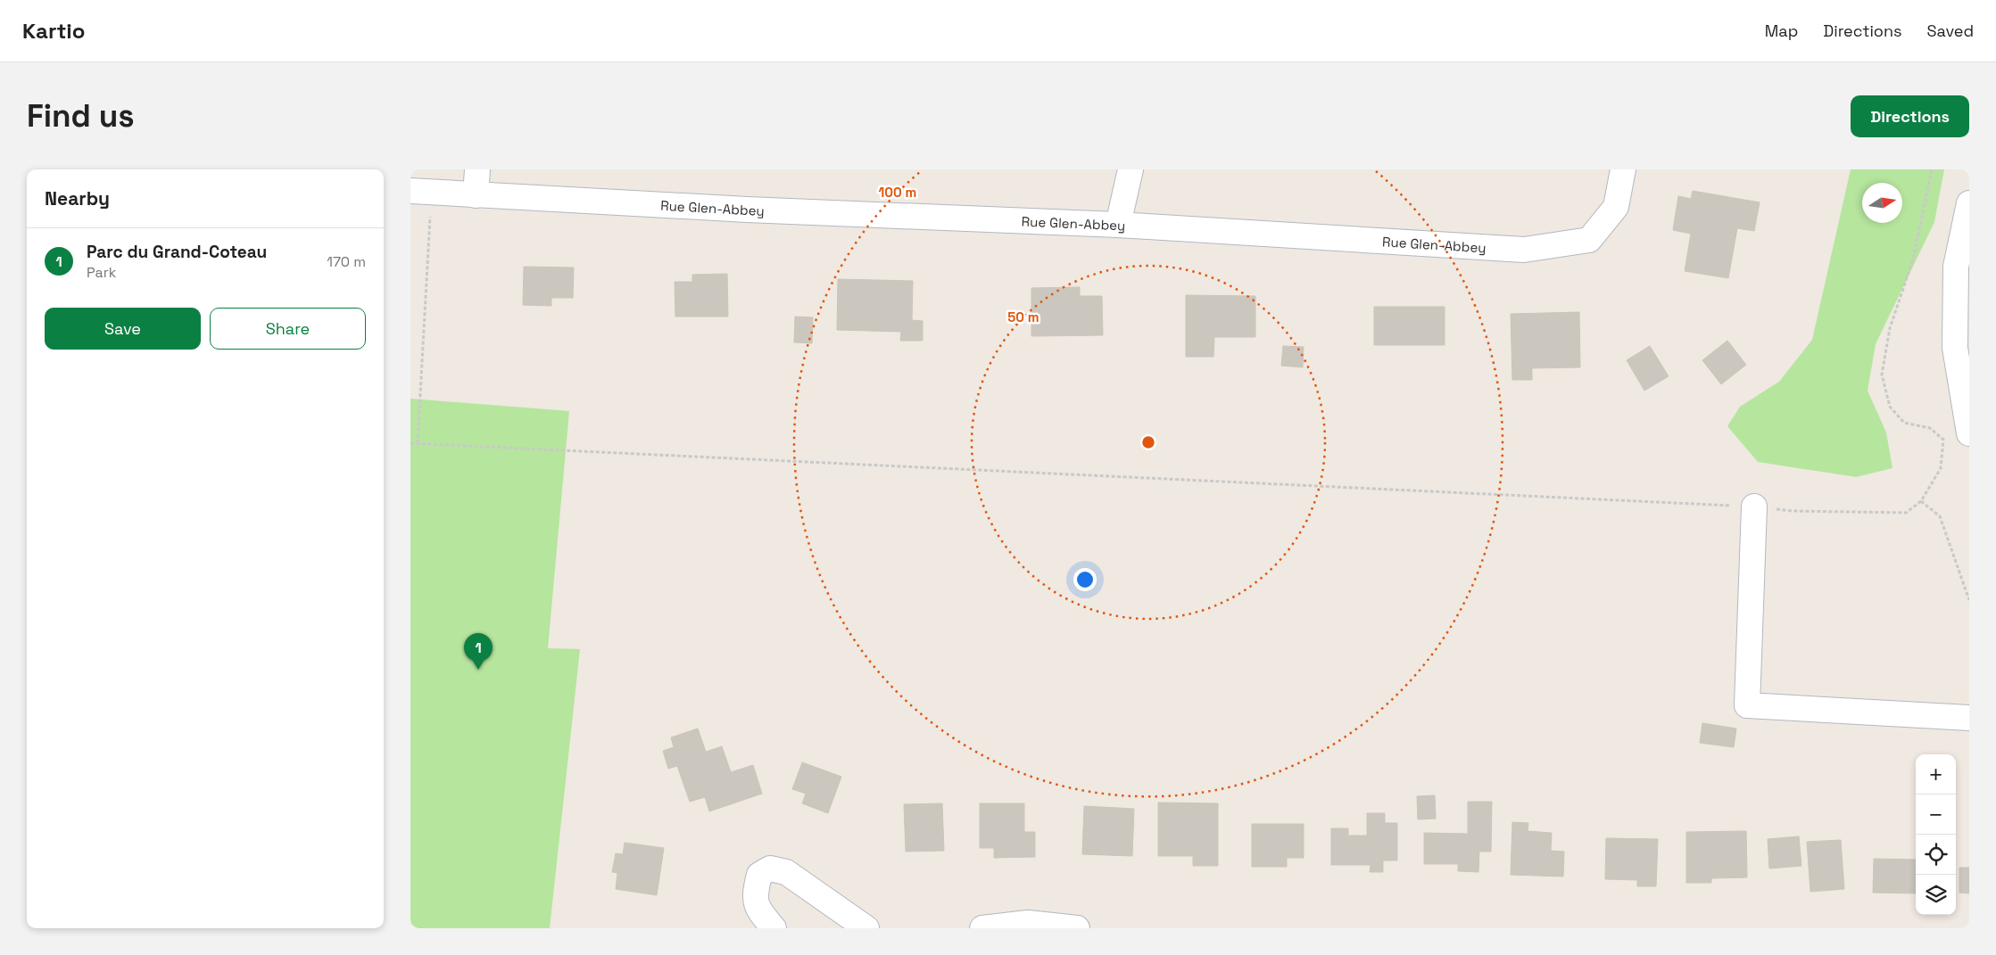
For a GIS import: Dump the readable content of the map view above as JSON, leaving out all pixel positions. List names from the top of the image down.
{
  "streets": {
    "street": ["Rue Glen-Abbey"]
  },
  "north": "right",
  "page": {
    "header": "Kartio",
    "nav": ["Map", "Directions", "Saved"],
    "buttons": [
      "Directions",
      ["Save", "Share"]
    ],
    "title": "Find us",
    "heading": "Nearby",
    "list": [
      {
        "mark": "1",
        "name": "Parc du Grand-Coteau",
        "note": "Park",
        "value": "170 m"
      }
    ],
    "pins": "1",
    "map_buttons": ["+", "−"]
  },
  "rings": ["100 m", "50 m"]
}
